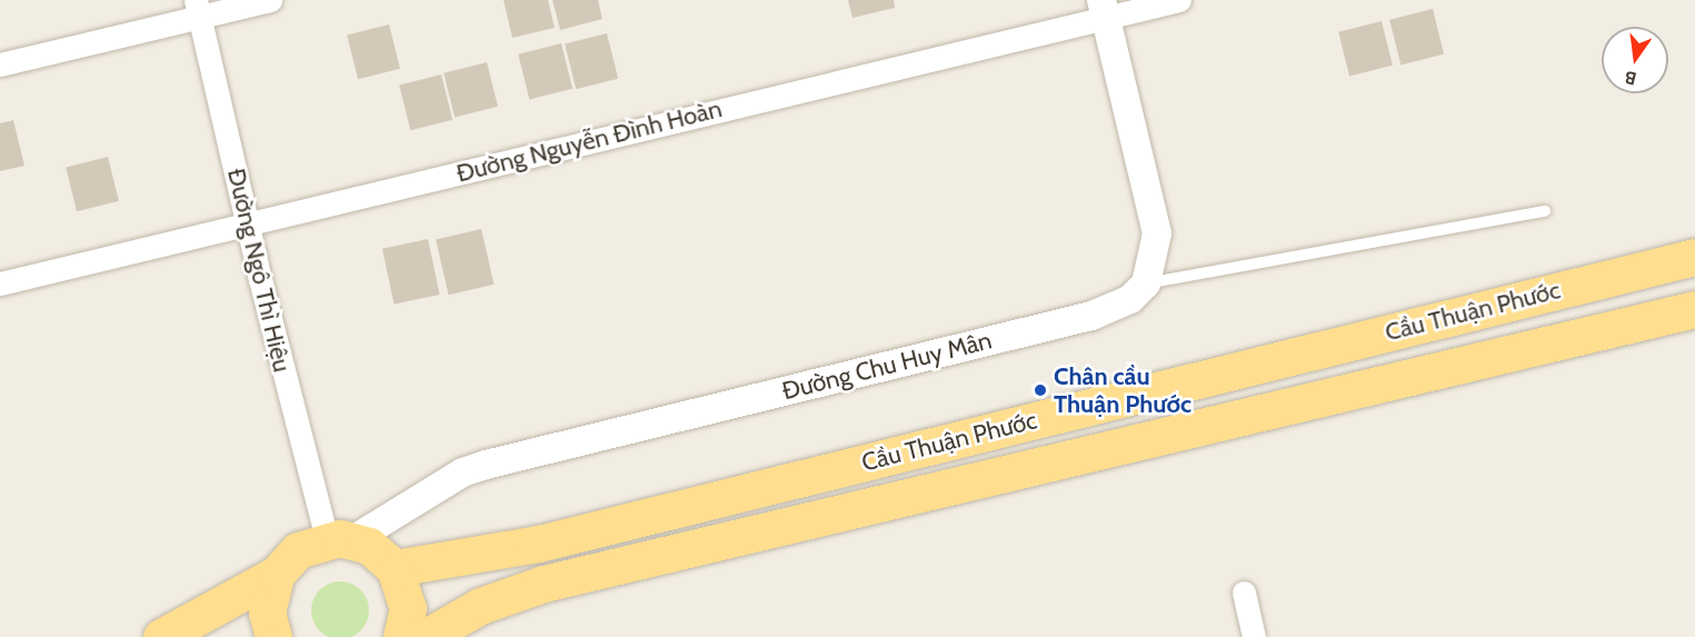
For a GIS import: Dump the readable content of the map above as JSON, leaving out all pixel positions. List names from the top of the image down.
{
  "streets": {
    "main road": ["Cầu Thuận Phước"],
    "street": ["Đường Nguyễn Đình Hoàn", "Đường Ngô Thì Hiệu", "Đường Chu Huy Mân"]
  },
  "crossings": [
    ["Đường Nguyễn Đình Hoàn", "Đường Ngô Thì Hiệu"],
    ["Đường Ngô Thì Hiệu", "Đường Chu Huy Mân"]
  ],
  "places": ["Chân cầu Thuận Phước"],
  "north": "bottom"
}
